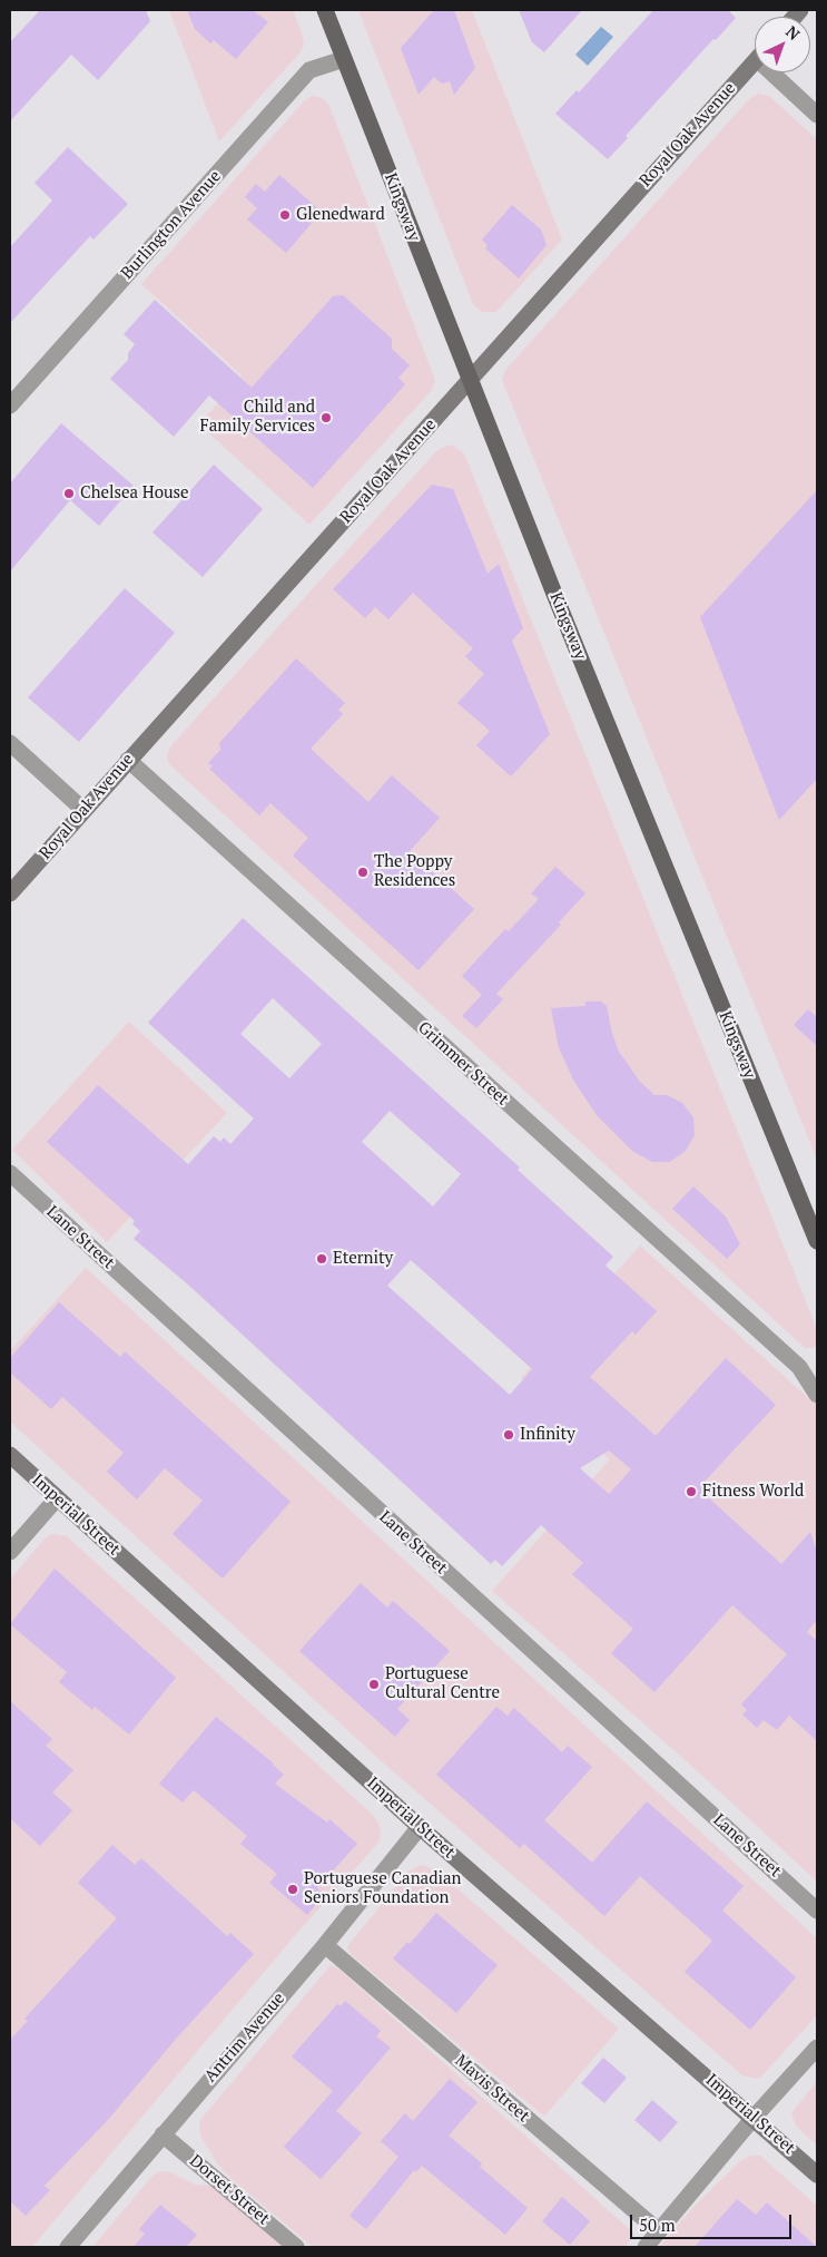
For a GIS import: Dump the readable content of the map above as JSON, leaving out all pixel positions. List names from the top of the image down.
{
  "streets": {
    "main road": ["Royal Oak Avenue", "Kingsway", "Imperial Street"],
    "street": [
      "Burlington Avenue",
      "Grimmer Street",
      "Lane Street",
      "Antrim Avenue",
      "Mavis Street",
      "Dorset Street"
    ]
  },
  "crossings": [
    ["Royal Oak Avenue", "Kingsway"],
    ["Royal Oak Avenue", "Grimmer Street"],
    ["Kingsway", "Burlington Avenue"],
    ["Imperial Street", "Antrim Avenue"],
    ["Antrim Avenue", "Mavis Street"],
    ["Antrim Avenue", "Dorset Street"]
  ],
  "places": [
    "Glenedward",
    "Child and Family Services",
    "Chelsea House",
    "The Poppy Residences",
    "Eternity",
    "Infinity",
    "Fitness World",
    "Portuguese Cultural Centre",
    "Portuguese Canadian Seniors Foundation"
  ],
  "scale_bar": "50 m",
  "north": "top right"
}
